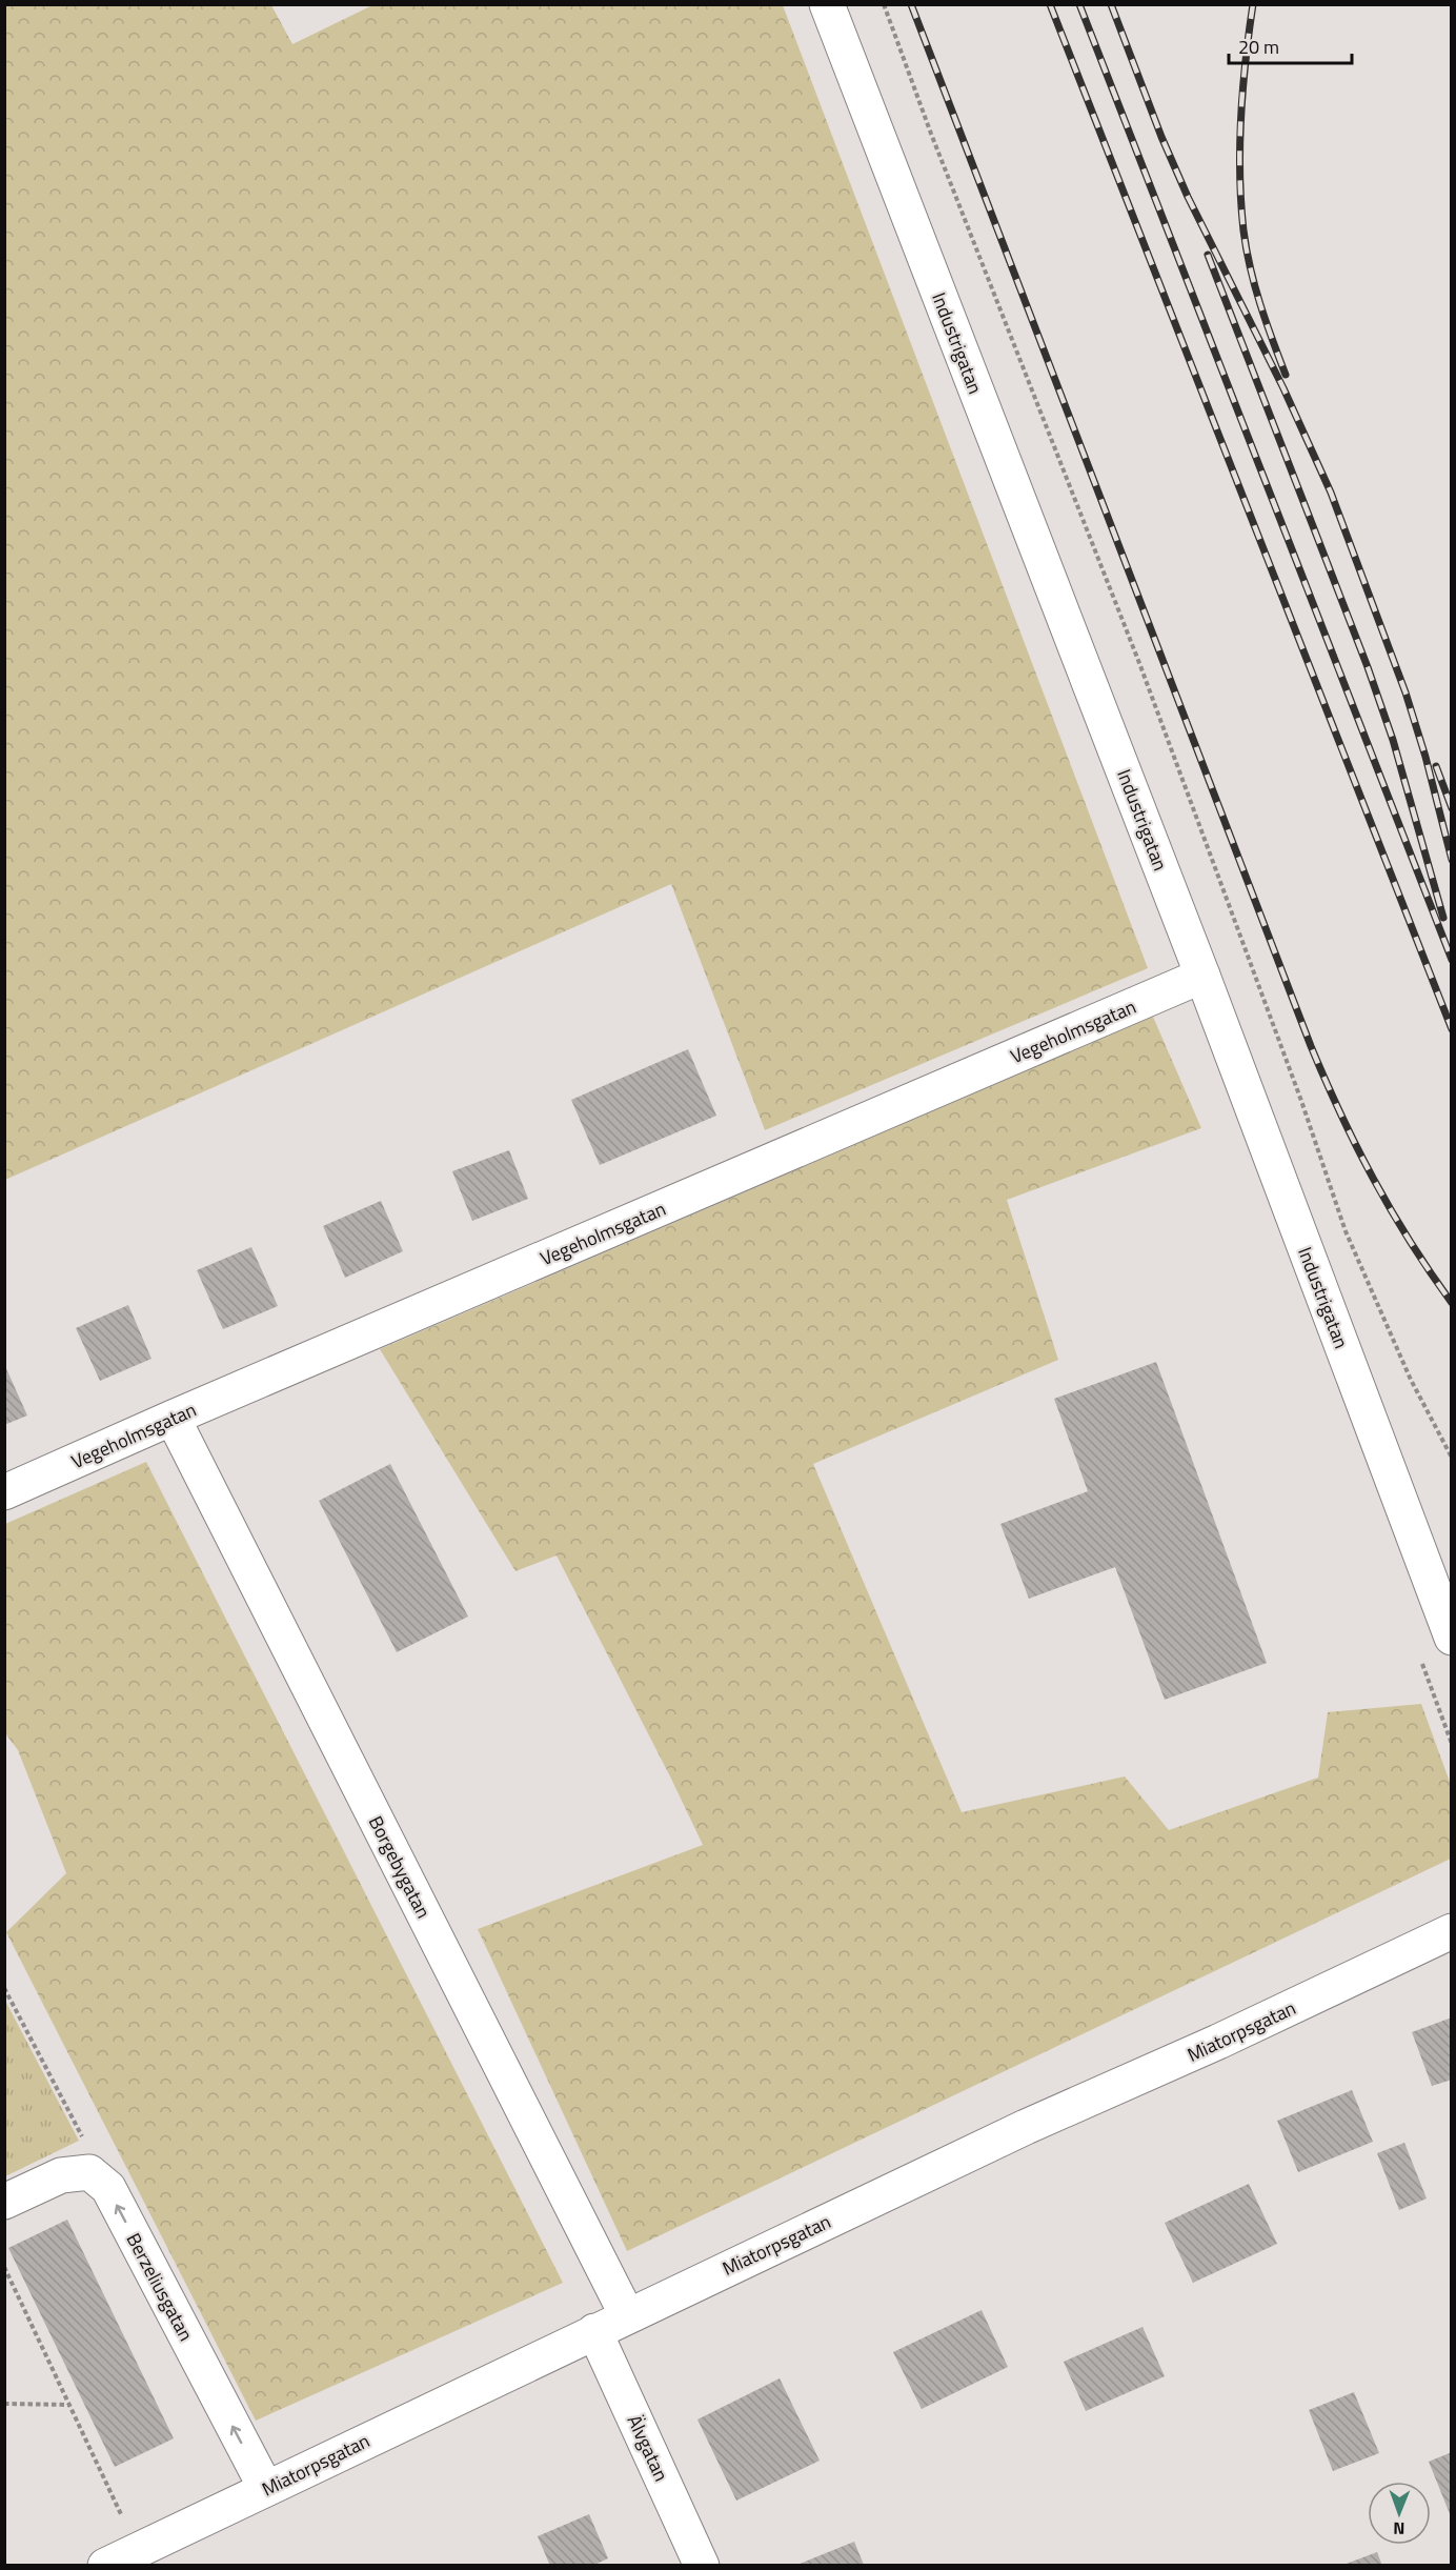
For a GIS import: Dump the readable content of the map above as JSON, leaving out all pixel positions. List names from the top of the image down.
{
  "streets": {
    "street": [
      "Industrigatan",
      "Vegeholmsgatan",
      "Borgebygatan",
      "Miatorpsgatan",
      "Berzeliusgatan",
      "Älvgatan"
    ]
  },
  "crossings": [
    ["Industrigatan", "Vegeholmsgatan"],
    ["Vegeholmsgatan", "Borgebygatan"],
    ["Borgebygatan", "Miatorpsgatan"],
    ["Miatorpsgatan", "Berzeliusgatan"],
    ["Miatorpsgatan", "Älvgatan"]
  ],
  "one_way": ["Berzeliusgatan"],
  "scale_bar": "20 m",
  "north": "bottom"
}
